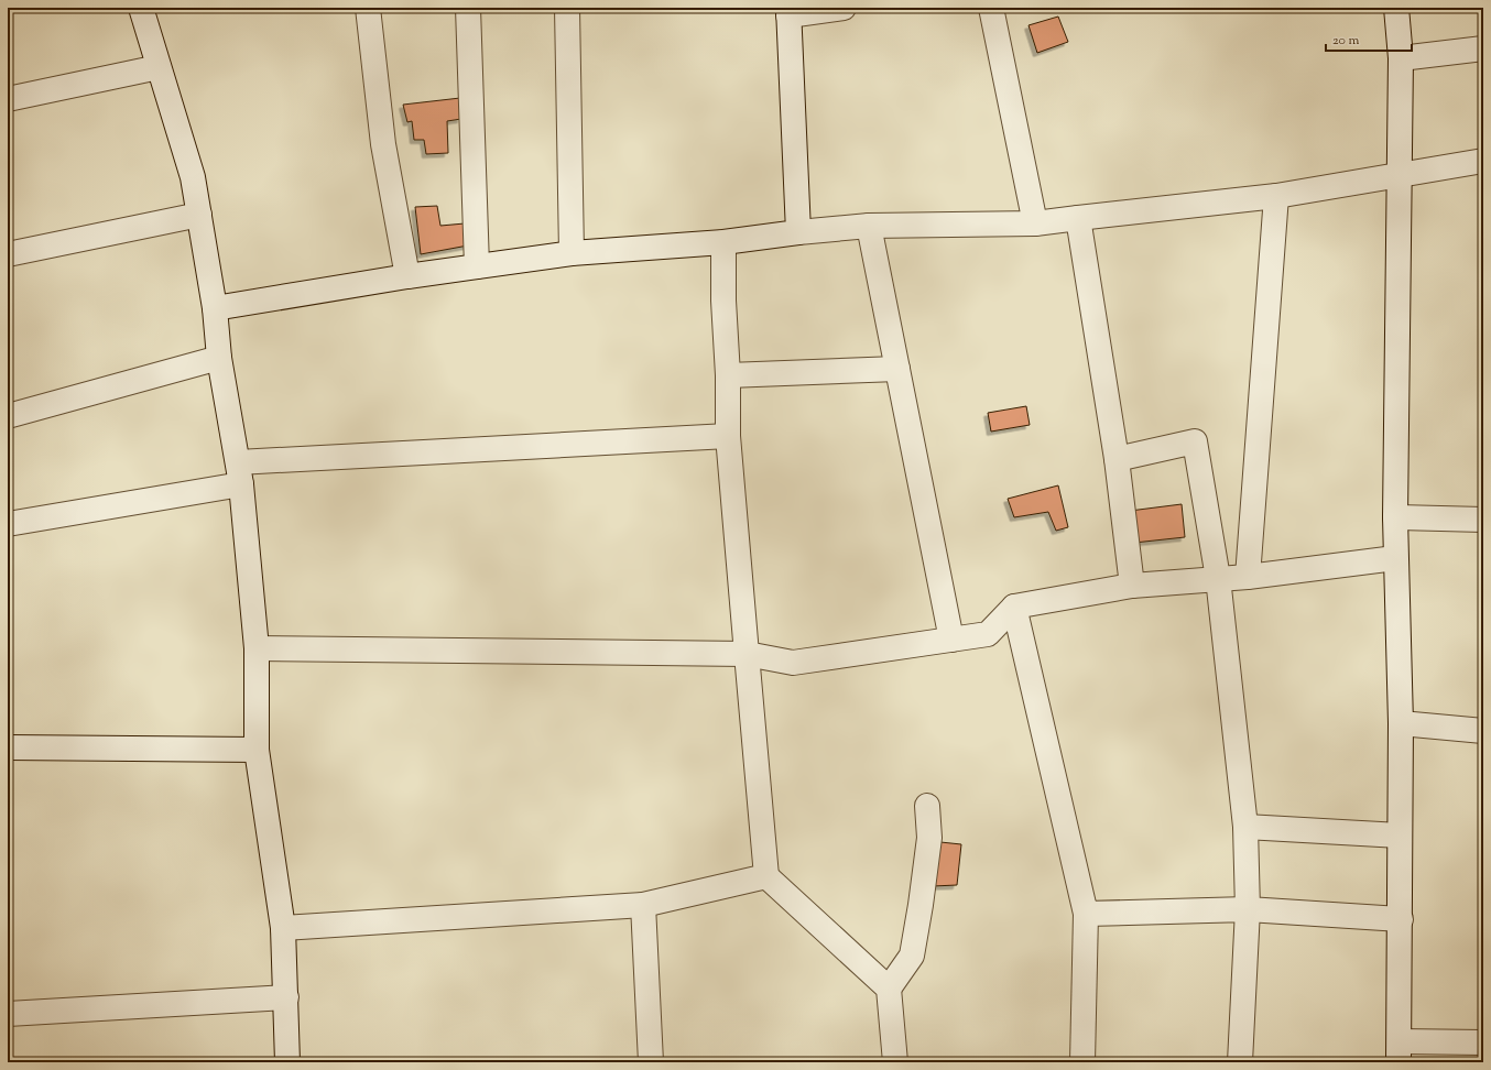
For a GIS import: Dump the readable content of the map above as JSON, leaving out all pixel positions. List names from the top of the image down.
{
  "scale_bar": "20 m"
}
